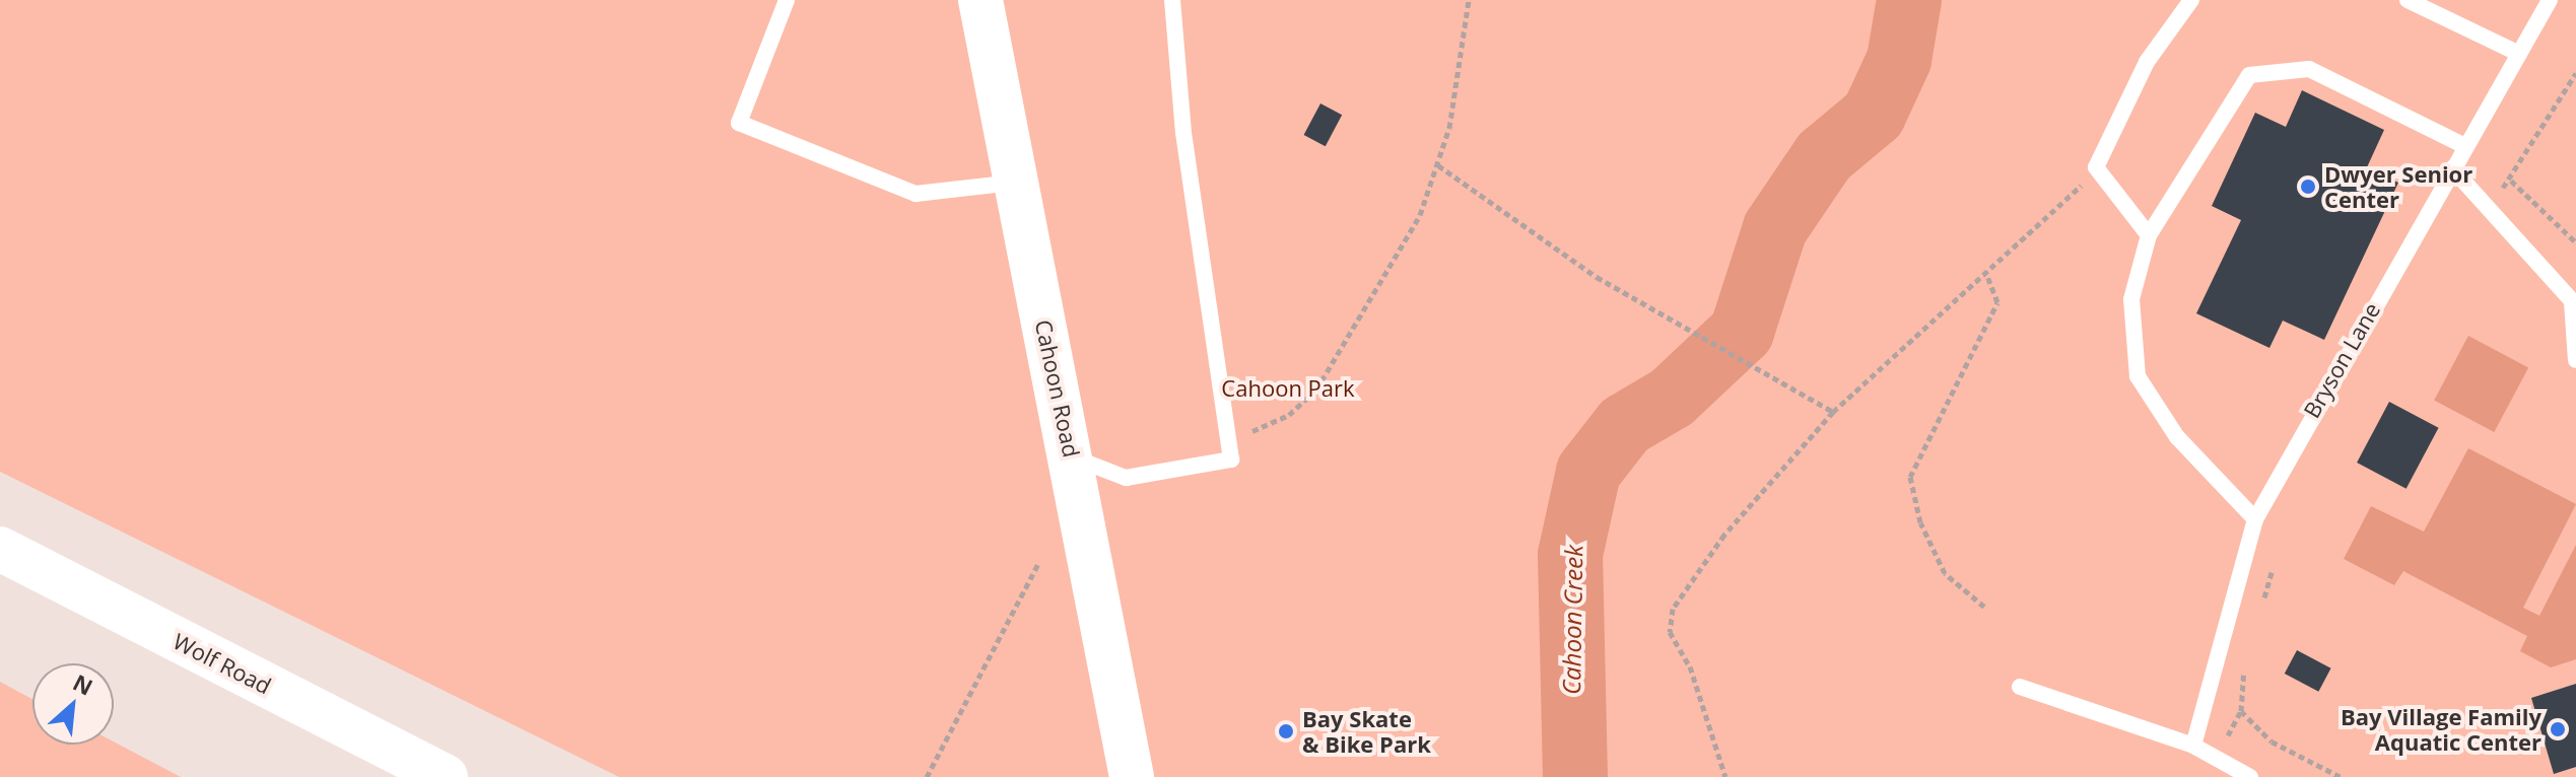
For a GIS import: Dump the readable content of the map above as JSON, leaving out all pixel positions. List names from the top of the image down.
{
  "streets": {
    "street": ["Cahoon Road", "Wolf Road"],
    "lane": ["Bryson Lane"]
  },
  "water": ["Cahoon Creek"],
  "parks": ["Cahoon Park"],
  "places": ["Dwyer Senior Center", "Bay Village Family Aquatic Center", "Bay Skate & Bike Park"],
  "north": "top right"
}
